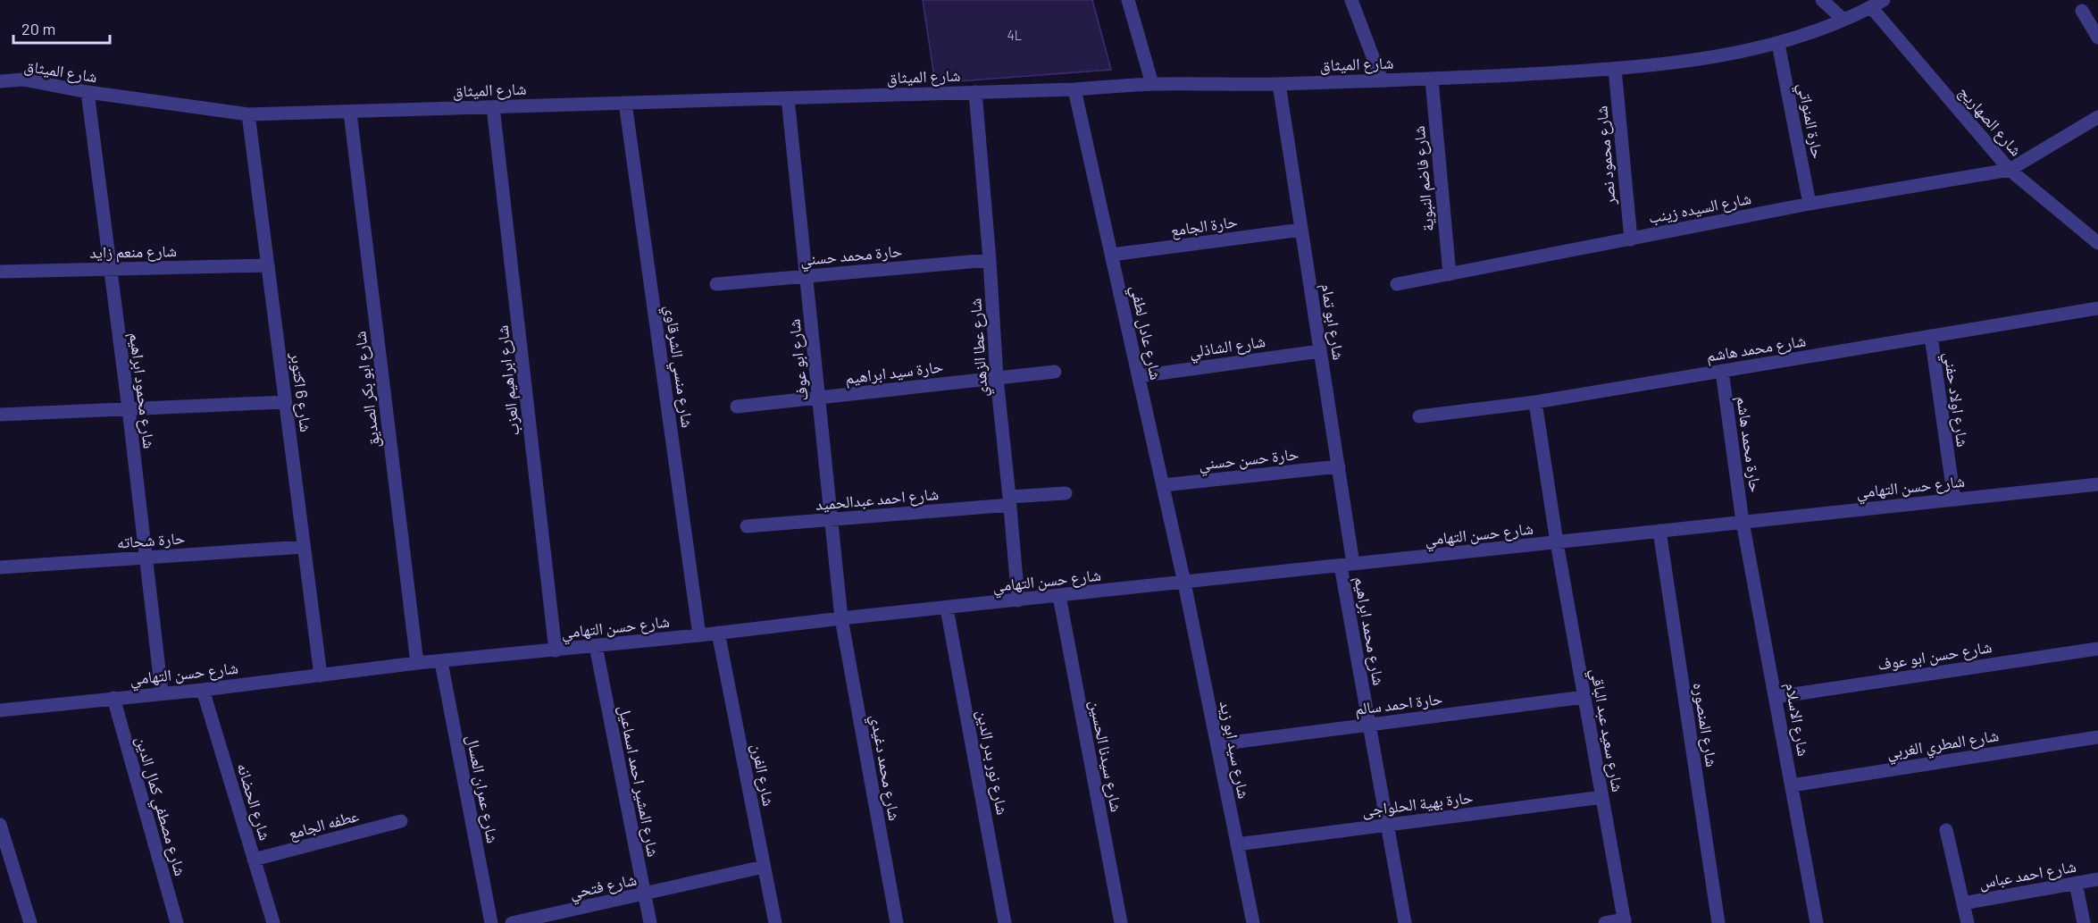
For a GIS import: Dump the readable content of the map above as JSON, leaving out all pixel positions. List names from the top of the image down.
{
  "streets": {
    "street": [
      "شارع الميثاق",
      "حارة المنواتي",
      "شارع الصهاريج",
      "شارع محمود نصر",
      "شارع فاضم النبوية",
      "شارع السيده زينب",
      "حارة الجامع",
      "شارع منعم زايد",
      "حارة محمد حسني",
      "شارع ابو تمام",
      "شارع عادل لطفي",
      "شارع الشاذلي",
      "شارع عطا الزهدي",
      "شارع محمد هاشم",
      "شارع ابو عوف",
      "شارع منسي الشرقاوي",
      "حارة سيد ابراهيم",
      "شارع ابراهيم العزب",
      "شارع ابو بكر الصديق",
      "شارع محمود ابراهيم",
      "شارع 6 اكتوبر",
      "شارع اولاد حفني",
      "حارة محمد هاشم",
      "حارة حسن حسني",
      "شارع حسن التهامي",
      "شارع احمد عبدالحميد",
      "حارة شحاته",
      "شارع محمد ابراهيم",
      "شارع حسن ابو عوف",
      "حارة احمد سالم",
      "شارع الاسلام",
      "شارع المنصوره",
      "شارع سعيد عبد الباقي",
      "شارع المطري الغربي",
      "شارع سيد ابو زيد",
      "شارع سيدنا الحسين",
      "شارع نور بدر الدين",
      "شارع محمد دغيدي",
      "شارع الفرن",
      "شارع المشير احمد اسماعيل",
      "شارع عمران العسال",
      "شارع الحضانه",
      "حارة بهية الحلواجى",
      "شارع مصطفي كمال الدين",
      "عطفه الجامع",
      "شارع احمد عباس",
      "شارع فتحي"
    ]
  },
  "crossings": [
    ["شارع الميثاق", "حارة المنواتي"],
    ["شارع الميثاق", "شارع الصهاريج"],
    ["شارع الميثاق", "شارع محمود نصر"],
    ["شارع الميثاق", "شارع فاضم النبوية"],
    ["شارع الميثاق", "شارع ابو تمام"],
    ["شارع الميثاق", "شارع عادل لطفي"],
    ["شارع الميثاق", "شارع عطا الزهدي"],
    ["شارع الميثاق", "شارع ابو عوف"],
    ["شارع الميثاق", "شارع منسي الشرقاوي"],
    ["شارع الميثاق", "شارع ابراهيم العزب"],
    ["شارع الميثاق", "شارع ابو بكر الصديق"],
    ["شارع الميثاق", "شارع محمود ابراهيم"],
    ["شارع الميثاق", "شارع 6 اكتوبر"],
    ["حارة المنواتي", "شارع السيده زينب"],
    ["شارع الصهاريج", "شارع السيده زينب"],
    ["شارع محمود نصر", "شارع السيده زينب"],
    ["شارع فاضم النبوية", "شارع السيده زينب"],
    ["حارة الجامع", "شارع ابو تمام"],
    ["حارة الجامع", "شارع عادل لطفي"],
    ["شارع منعم زايد", "شارع محمود ابراهيم"],
    ["شارع منعم زايد", "شارع 6 اكتوبر"],
    ["حارة محمد حسني", "شارع عطا الزهدي"],
    ["حارة محمد حسني", "شارع ابو عوف"],
    ["شارع ابو تمام", "شارع الشاذلي"],
    ["شارع ابو تمام", "حارة حسن حسني"],
    ["شارع ابو تمام", "شارع حسن التهامي"],
    ["شارع ابو تمام", "شارع محمد ابراهيم"],
    ["شارع عادل لطفي", "شارع الشاذلي"],
    ["شارع عادل لطفي", "حارة حسن حسني"],
    ["شارع عادل لطفي", "شارع حسن التهامي"],
    ["شارع عادل لطفي", "شارع سيد ابو زيد"],
    ["شارع عطا الزهدي", "حارة سيد ابراهيم"],
    ["شارع عطا الزهدي", "شارع حسن التهامي"],
    ["شارع عطا الزهدي", "شارع احمد عبدالحميد"],
    ["شارع محمد هاشم", "شارع اولاد حفني"],
    ["شارع محمد هاشم", "حارة محمد هاشم"],
    ["شارع محمد هاشم", "شارع سعيد عبد الباقي"],
    ["شارع ابو عوف", "حارة سيد ابراهيم"],
    ["شارع ابو عوف", "شارع حسن التهامي"],
    ["شارع ابو عوف", "شارع احمد عبدالحميد"],
    ["شارع ابو عوف", "شارع محمد دغيدي"],
    ["شارع منسي الشرقاوي", "شارع حسن التهامي"],
    ["شارع ابراهيم العزب", "شارع حسن التهامي"],
    ["شارع ابو بكر الصديق", "شارع حسن التهامي"],
    ["شارع محمود ابراهيم", "شارع حسن التهامي"],
    ["شارع محمود ابراهيم", "حارة شحاته"],
    ["شارع 6 اكتوبر", "شارع حسن التهامي"],
    ["شارع 6 اكتوبر", "حارة شحاته"],
    ["شارع اولاد حفني", "شارع حسن التهامي"],
    ["حارة محمد هاشم", "شارع حسن التهامي"],
    ["حارة محمد هاشم", "شارع الاسلام"],
    ["شارع حسن التهامي", "شارع محمد ابراهيم"],
    ["شارع حسن التهامي", "شارع الاسلام"],
    ["شارع حسن التهامي", "شارع المنصوره"],
    ["شارع حسن التهامي", "شارع سعيد عبد الباقي"],
    ["شارع حسن التهامي", "شارع سيد ابو زيد"],
    ["شارع حسن التهامي", "شارع سيدنا الحسين"],
    ["شارع حسن التهامي", "شارع نور بدر الدين"],
    ["شارع حسن التهامي", "شارع محمد دغيدي"],
    ["شارع حسن التهامي", "شارع الفرن"],
    ["شارع حسن التهامي", "شارع المشير احمد اسماعيل"],
    ["شارع حسن التهامي", "شارع عمران العسال"],
    ["شارع حسن التهامي", "شارع الحضانه"],
    ["شارع حسن التهامي", "شارع مصطفي كمال الدين"],
    ["شارع محمد ابراهيم", "حارة احمد سالم"],
    ["شارع محمد ابراهيم", "حارة بهية الحلواجى"],
    ["شارع حسن ابو عوف", "شارع الاسلام"],
    ["حارة احمد سالم", "شارع سعيد عبد الباقي"],
    ["حارة احمد سالم", "شارع سيد ابو زيد"],
    ["شارع الاسلام", "شارع المطري الغربي"],
    ["شارع سعيد عبد الباقي", "حارة بهية الحلواجى"],
    ["شارع سيد ابو زيد", "حارة بهية الحلواجى"],
    ["شارع الفرن", "شارع فتحي"],
    ["شارع المشير احمد اسماعيل", "شارع فتحي"],
    ["شارع الحضانه", "عطفه الجامع"]
  ],
  "house_numbers": ["4L"],
  "scale_bar": "20 m"
}
